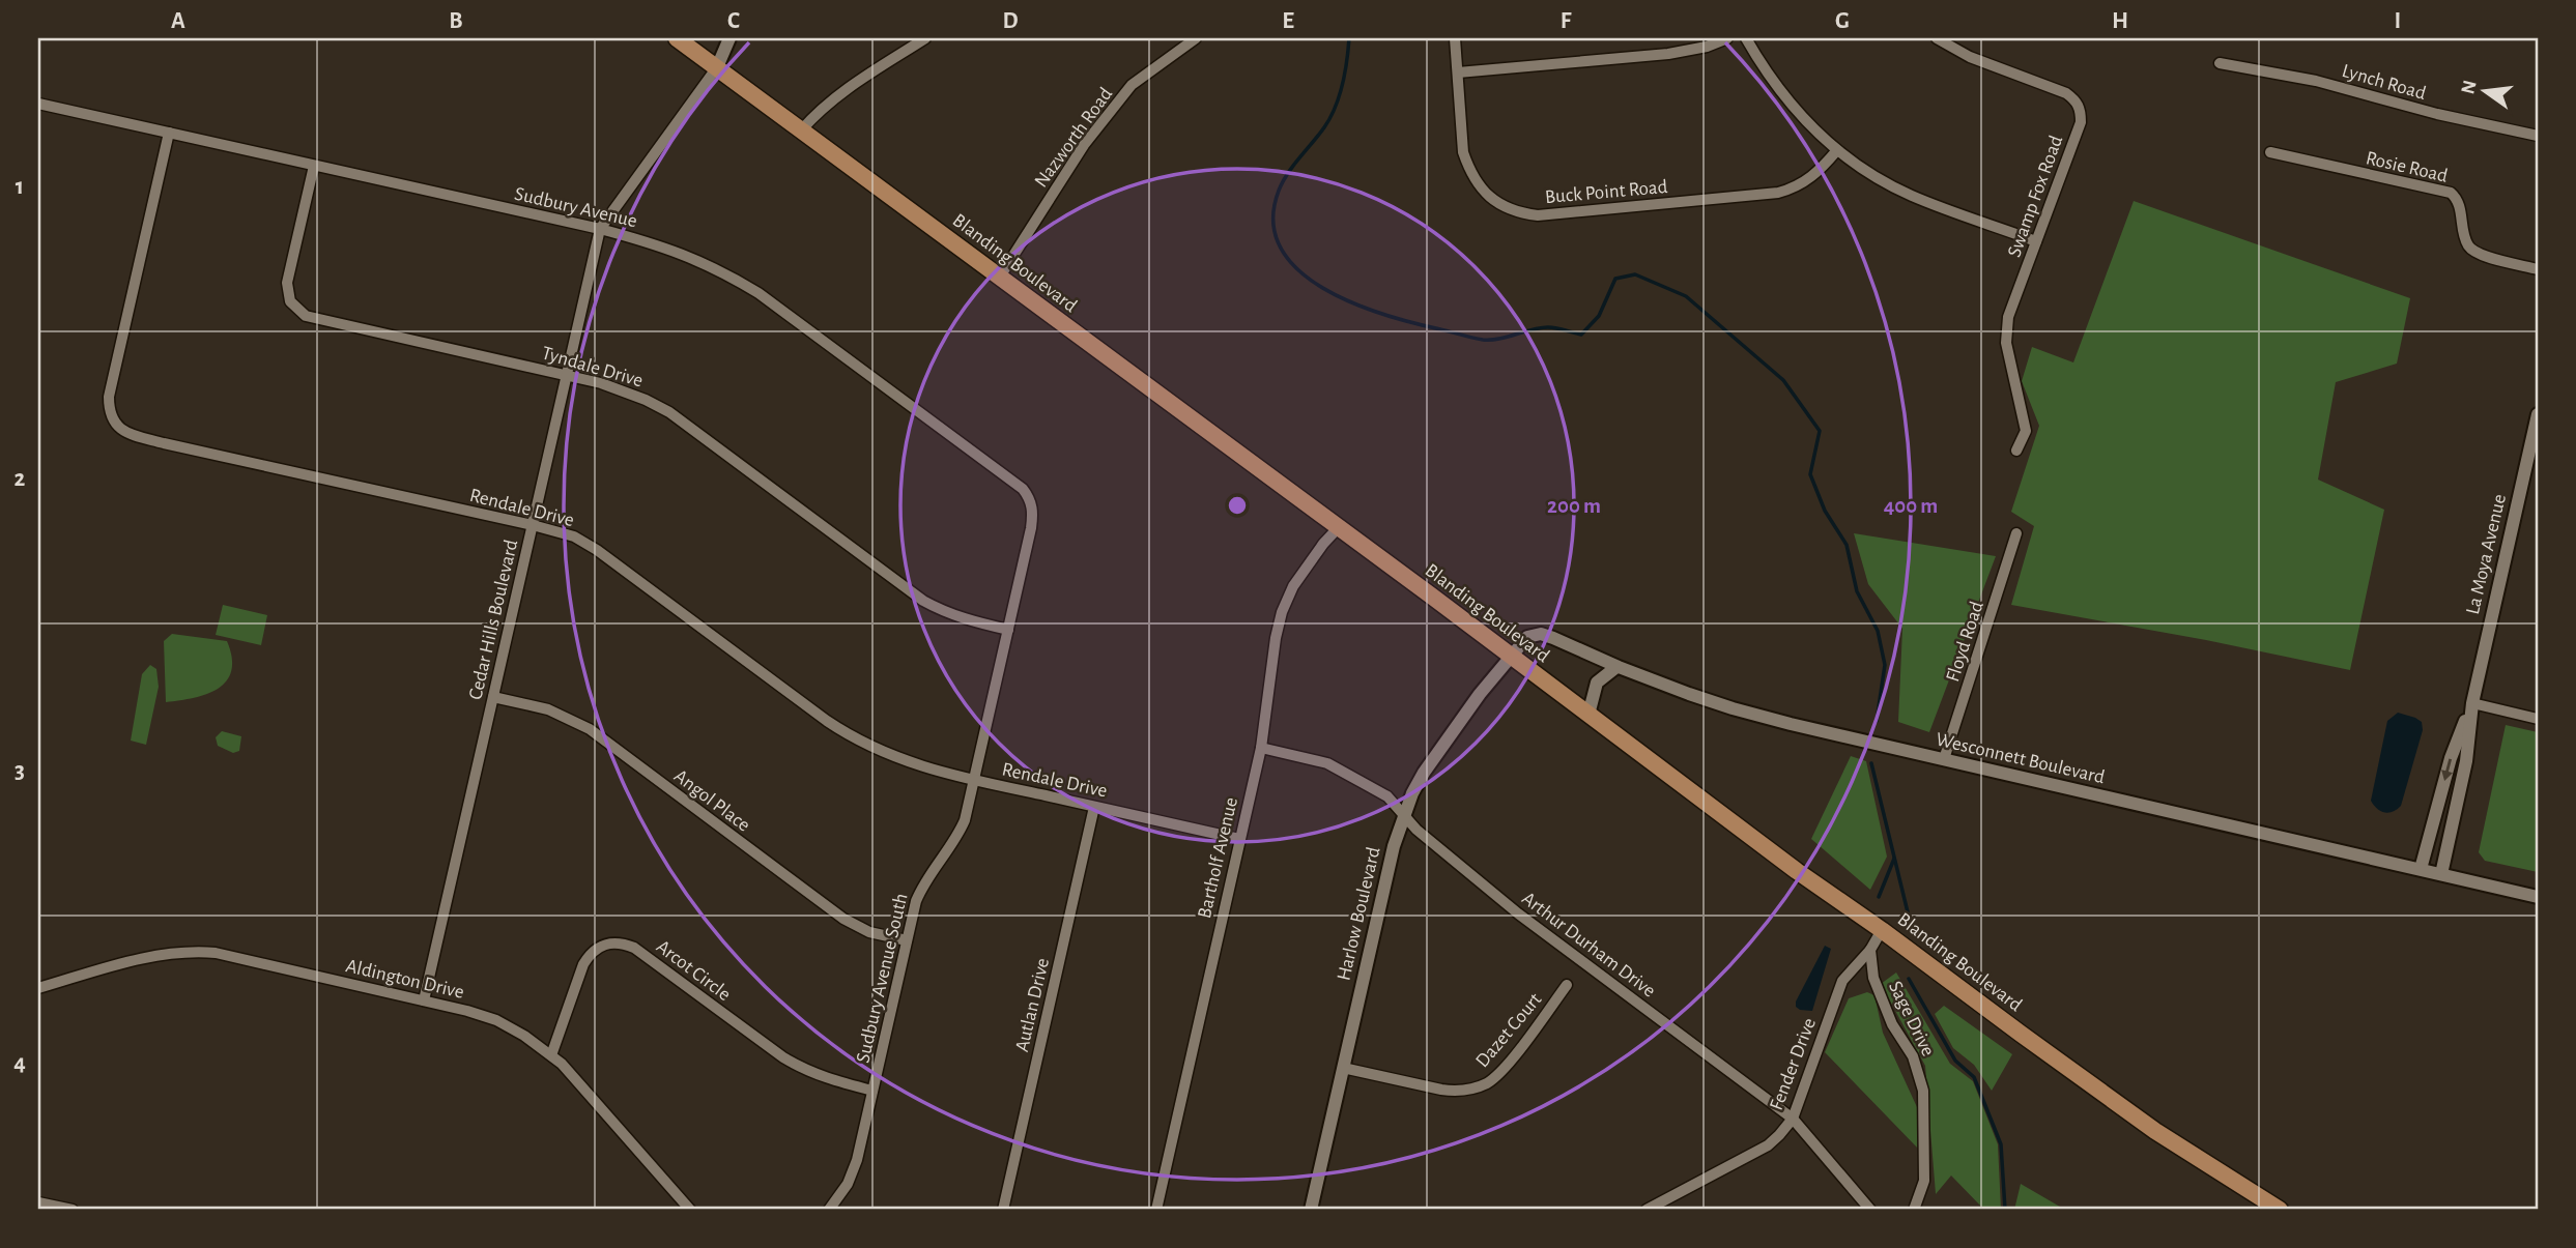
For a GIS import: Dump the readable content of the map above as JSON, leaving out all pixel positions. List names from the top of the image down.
{
  "streets": {
    "main road": ["Blanding Boulevard"],
    "street": [
      "Lynch Road",
      "Nazworth Road",
      "Rosie Road",
      "Buck Point Road",
      "Swamp Fox Road",
      "Sudbury Avenue",
      "Tyndale Drive",
      "Rendale Drive",
      "La Moya Avenue",
      "Cedar Hills Boulevard",
      "Floyd Road",
      "Wesconnett Boulevard",
      "Angol Place",
      "Bartholf Avenue",
      "Harlow Boulevard",
      "Arthur Durham Drive",
      "Arcot Circle",
      "Aldington Drive",
      "Sudbury Avenue South",
      "Autlan Drive",
      "Sage Drive",
      "Dazet Court",
      "Fender Drive"
    ]
  },
  "crossings": [
    ["Nazworth Road", "Blanding Boulevard"],
    ["Sudbury Avenue", "Tyndale Drive"],
    ["Sudbury Avenue", "Rendale Drive"],
    ["Sudbury Avenue", "Cedar Hills Boulevard"],
    ["Sudbury Avenue", "Sudbury Avenue South"],
    ["Blanding Boulevard", "Cedar Hills Boulevard"],
    ["Blanding Boulevard", "Wesconnett Boulevard"],
    ["Blanding Boulevard", "Bartholf Avenue"],
    ["Blanding Boulevard", "Harlow Boulevard"],
    ["Tyndale Drive", "Cedar Hills Boulevard"],
    ["Tyndale Drive", "Sudbury Avenue South"],
    ["Rendale Drive", "Cedar Hills Boulevard"],
    ["Rendale Drive", "Bartholf Avenue"],
    ["Rendale Drive", "Sudbury Avenue South"],
    ["Rendale Drive", "Autlan Drive"],
    ["La Moya Avenue", "Wesconnett Boulevard"],
    ["Cedar Hills Boulevard", "Angol Place"],
    ["Cedar Hills Boulevard", "Aldington Drive"],
    ["Floyd Road", "Wesconnett Boulevard"],
    ["Wesconnett Boulevard", "Harlow Boulevard"],
    ["Angol Place", "Sudbury Avenue South"],
    ["Bartholf Avenue", "Arthur Durham Drive"],
    ["Harlow Boulevard", "Arthur Durham Drive"],
    ["Harlow Boulevard", "Dazet Court"],
    ["Arthur Durham Drive", "Fender Drive"],
    ["Arcot Circle", "Aldington Drive"],
    ["Arcot Circle", "Sudbury Avenue South"],
    ["Sage Drive", "Fender Drive"]
  ],
  "north": "left",
  "grid": {
    "columns": [
      "A",
      "B",
      "C",
      "D",
      "E",
      "F",
      "G",
      "H",
      "I"
    ],
    "rows": [
      "1",
      "2",
      "3",
      "4"
    ]
  },
  "rings": ["200 m", "400 m"]
}
